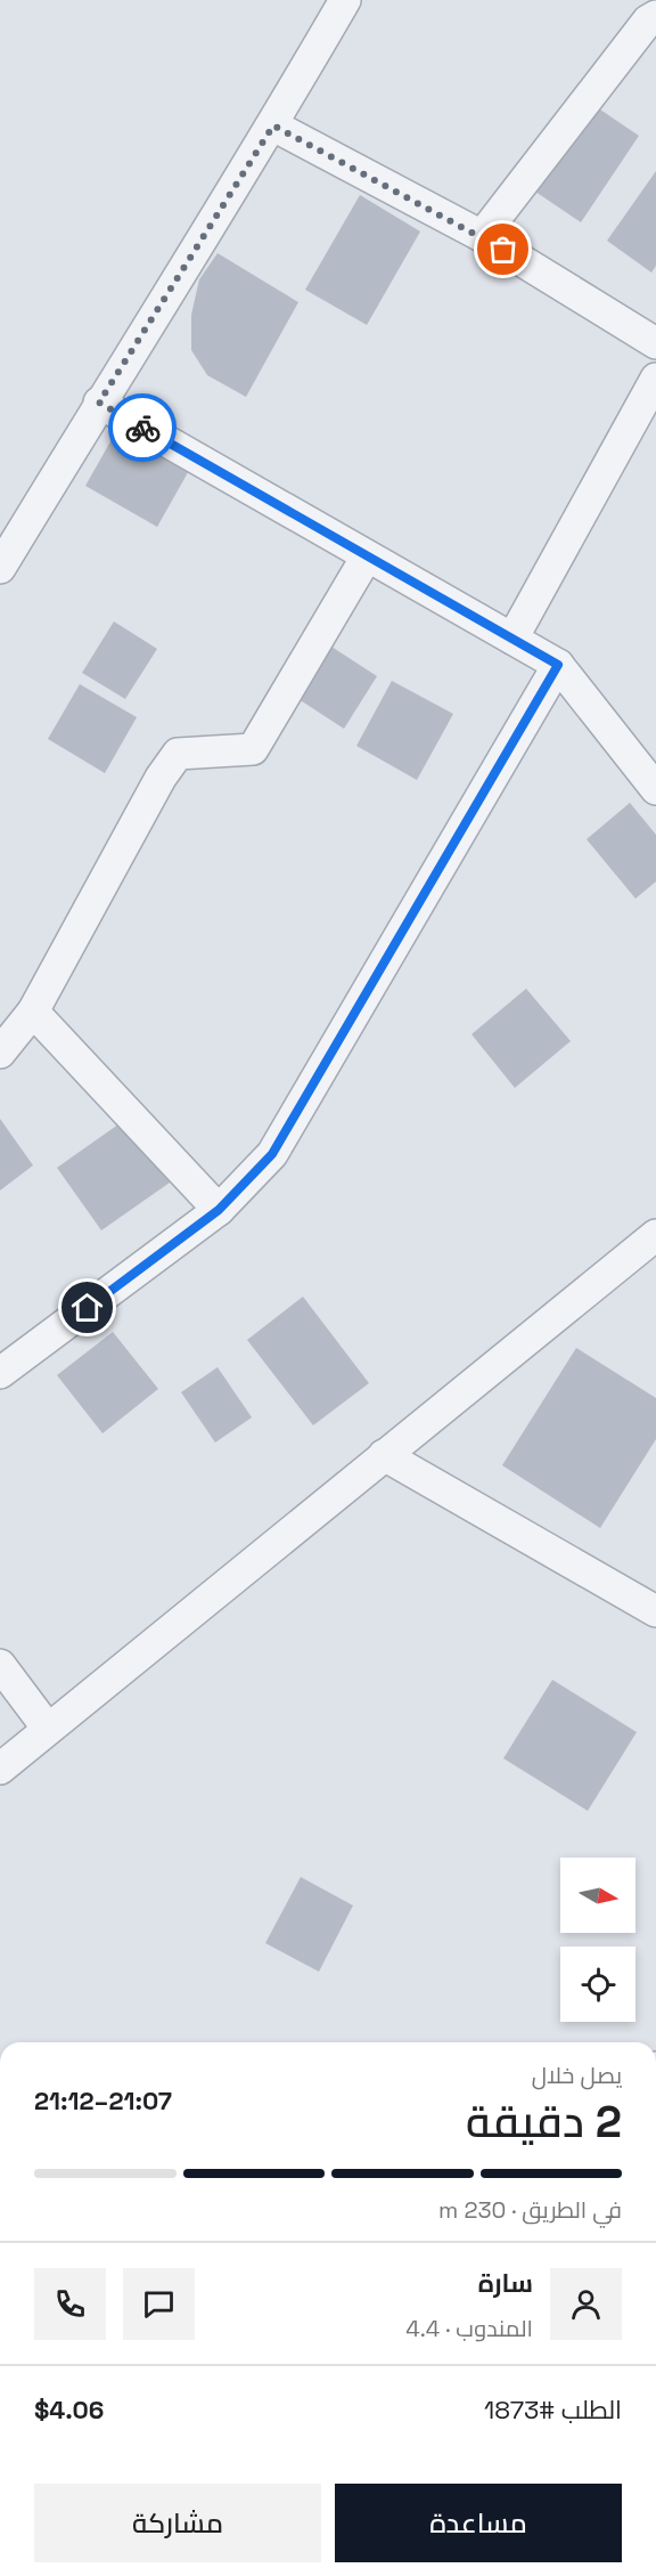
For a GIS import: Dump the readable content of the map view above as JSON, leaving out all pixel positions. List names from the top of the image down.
{
  "north": "right",
  "page": {
    "heading": ["2 دقيقة", "يصل خلال", "21:07–21:12"],
    "panel": [
      "سارة",
      "المندوب · 4.4",
      "الطلب #1873",
      "$4.06"
    ],
    "bar": "في الطريق · 230 m",
    "buttons": ["مساعدة", "مشاركة"]
  }
}
